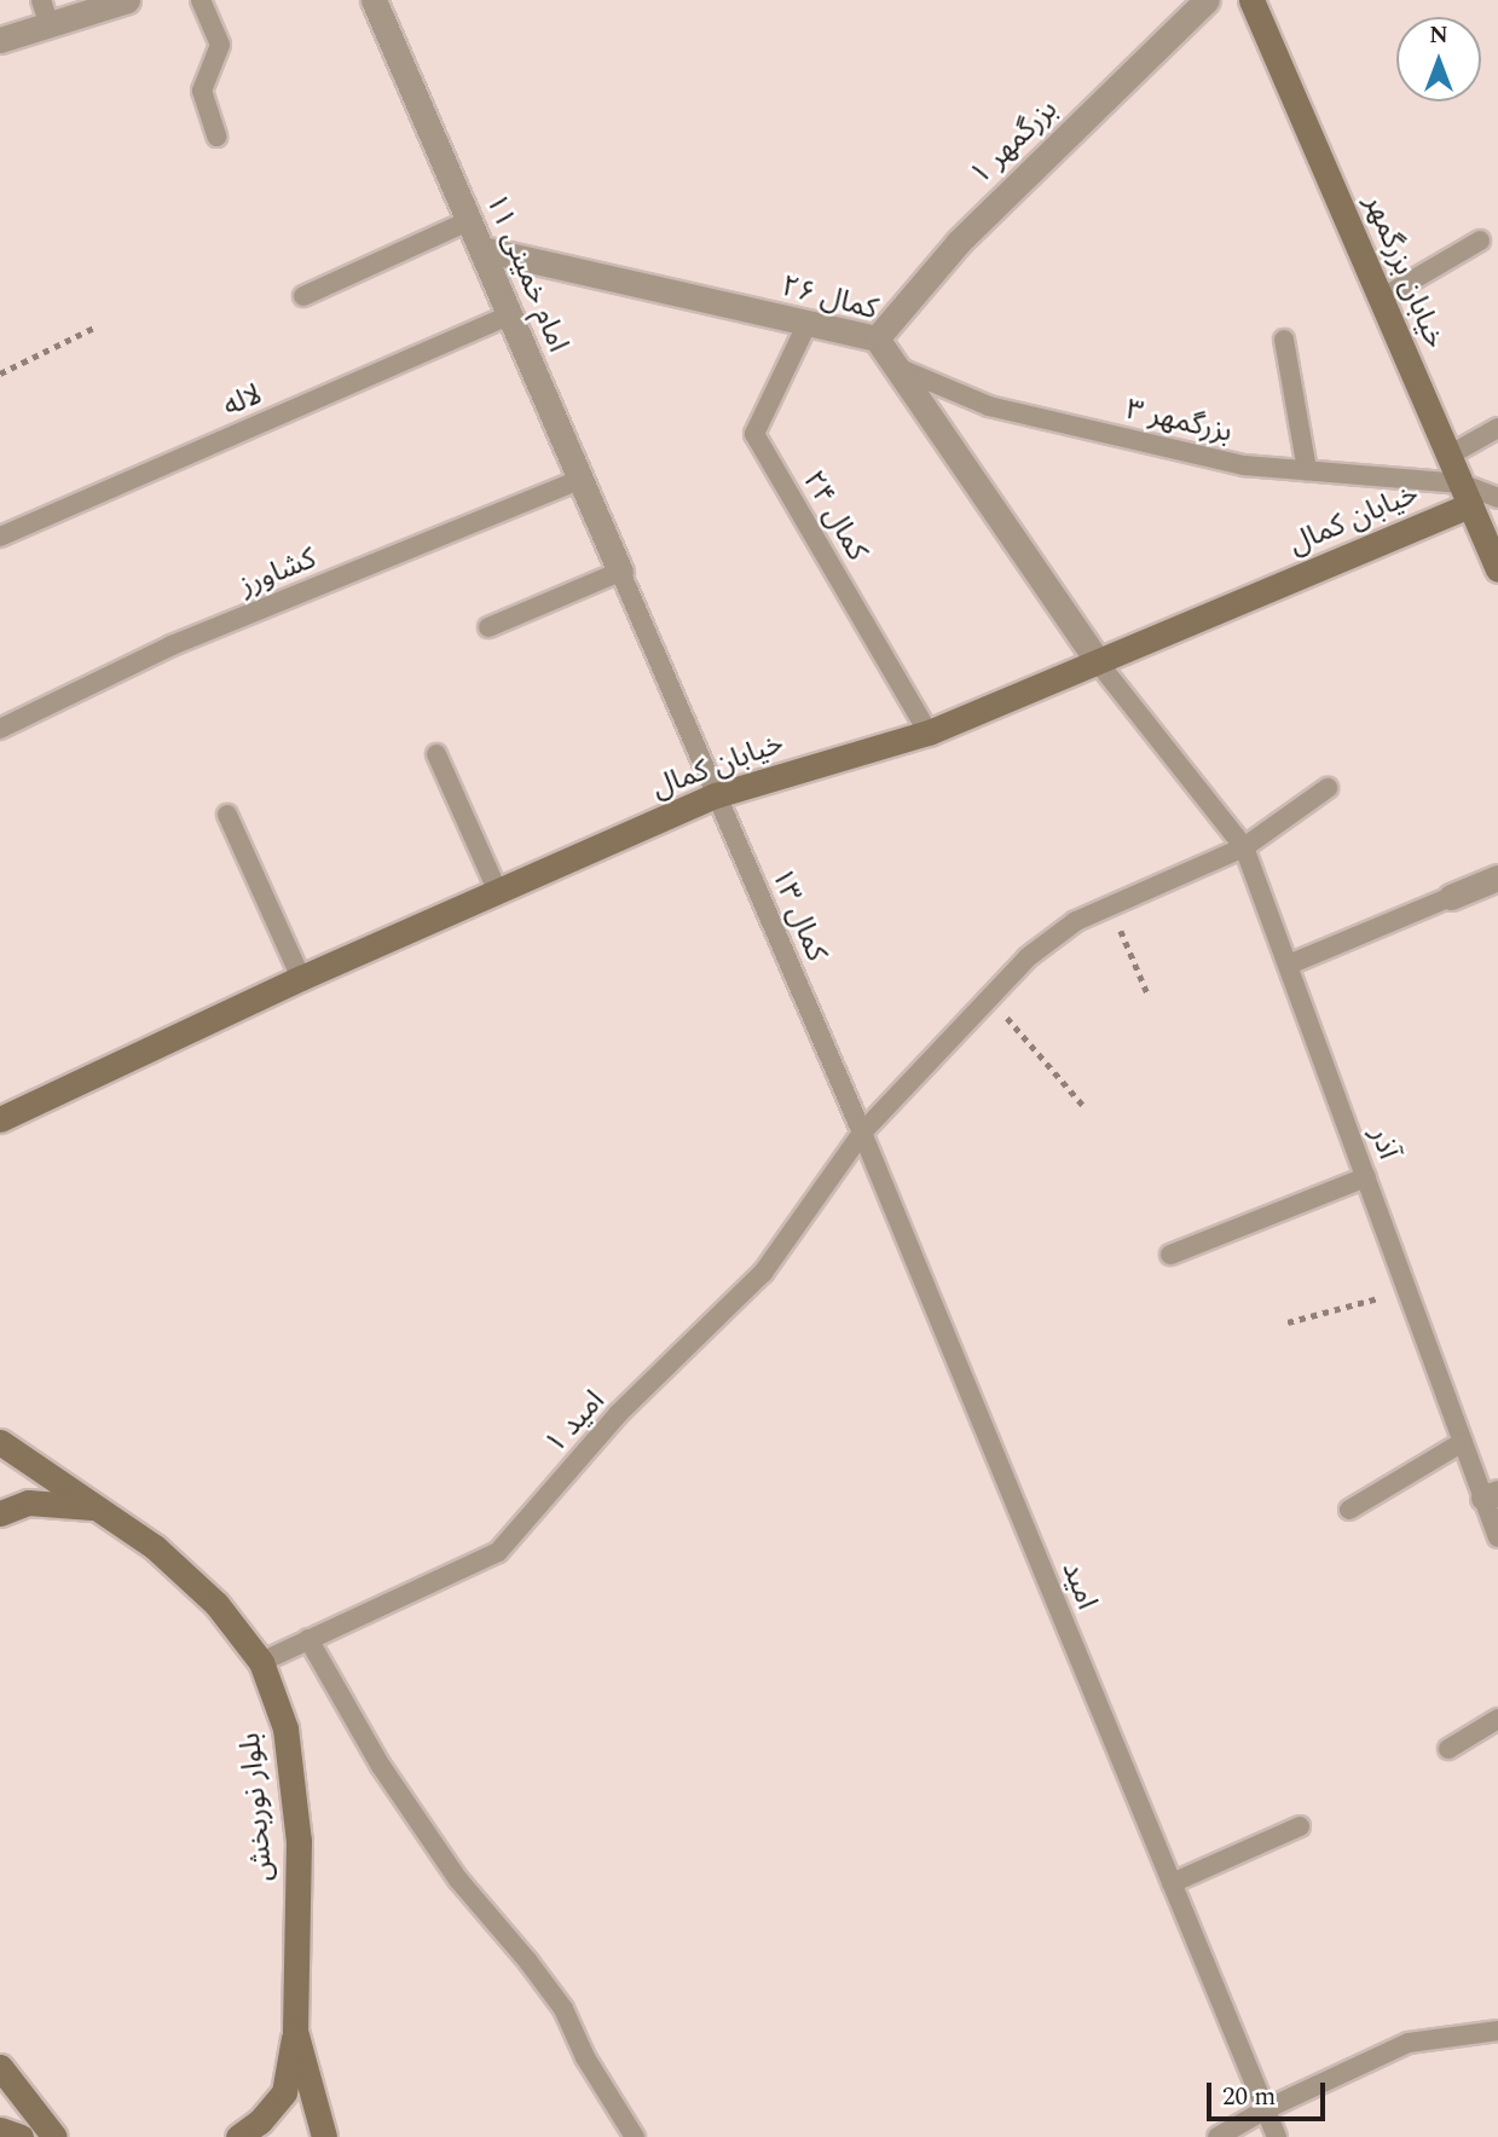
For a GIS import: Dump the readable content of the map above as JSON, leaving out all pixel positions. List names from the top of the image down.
{
  "streets": {
    "street": [
      "بزرگمهر ۱",
      "خیابان بزرگمهر",
      "امام خمینی ۱۱",
      "کمال ۲۶",
      "خیابان کمال",
      "بلوار نوربخش"
    ],
    "lane": [
      "لاله",
      "بزرگمهر ۳",
      "کمال ۲۴",
      "کشاورز",
      "کمال ۱۳",
      "آذر",
      "امید ۱",
      "امید"
    ]
  },
  "crossings": [
    ["بزرگمهر ۱", "کمال ۲۶"],
    ["خیابان بزرگمهر", "بزرگمهر ۳"],
    ["خیابان بزرگمهر", "خیابان کمال"],
    ["امام خمینی ۱۱", "کمال ۲۶"],
    ["امام خمینی ۱۱", "لاله"],
    ["امام خمینی ۱۱", "کشاورز"],
    ["امام خمینی ۱۱", "کمال ۱۳"],
    ["کمال ۲۶", "بزرگمهر ۳"],
    ["کمال ۲۶", "کمال ۲۴"],
    ["کمال ۲۶", "خیابان کمال"],
    ["کمال ۲۶", "آذر"],
    ["بزرگمهر ۳", "خیابان کمال"],
    ["کمال ۲۴", "خیابان کمال"],
    ["خیابان کمال", "کمال ۱۳"],
    ["خیابان کمال", "آذر"],
    ["کمال ۱۳", "امید"],
    ["آذر", "امید ۱"],
    ["امید ۱", "امید"],
    ["امید ۱", "بلوار نوربخش"]
  ],
  "scale_bar": "20 m",
  "north": "top"
}
